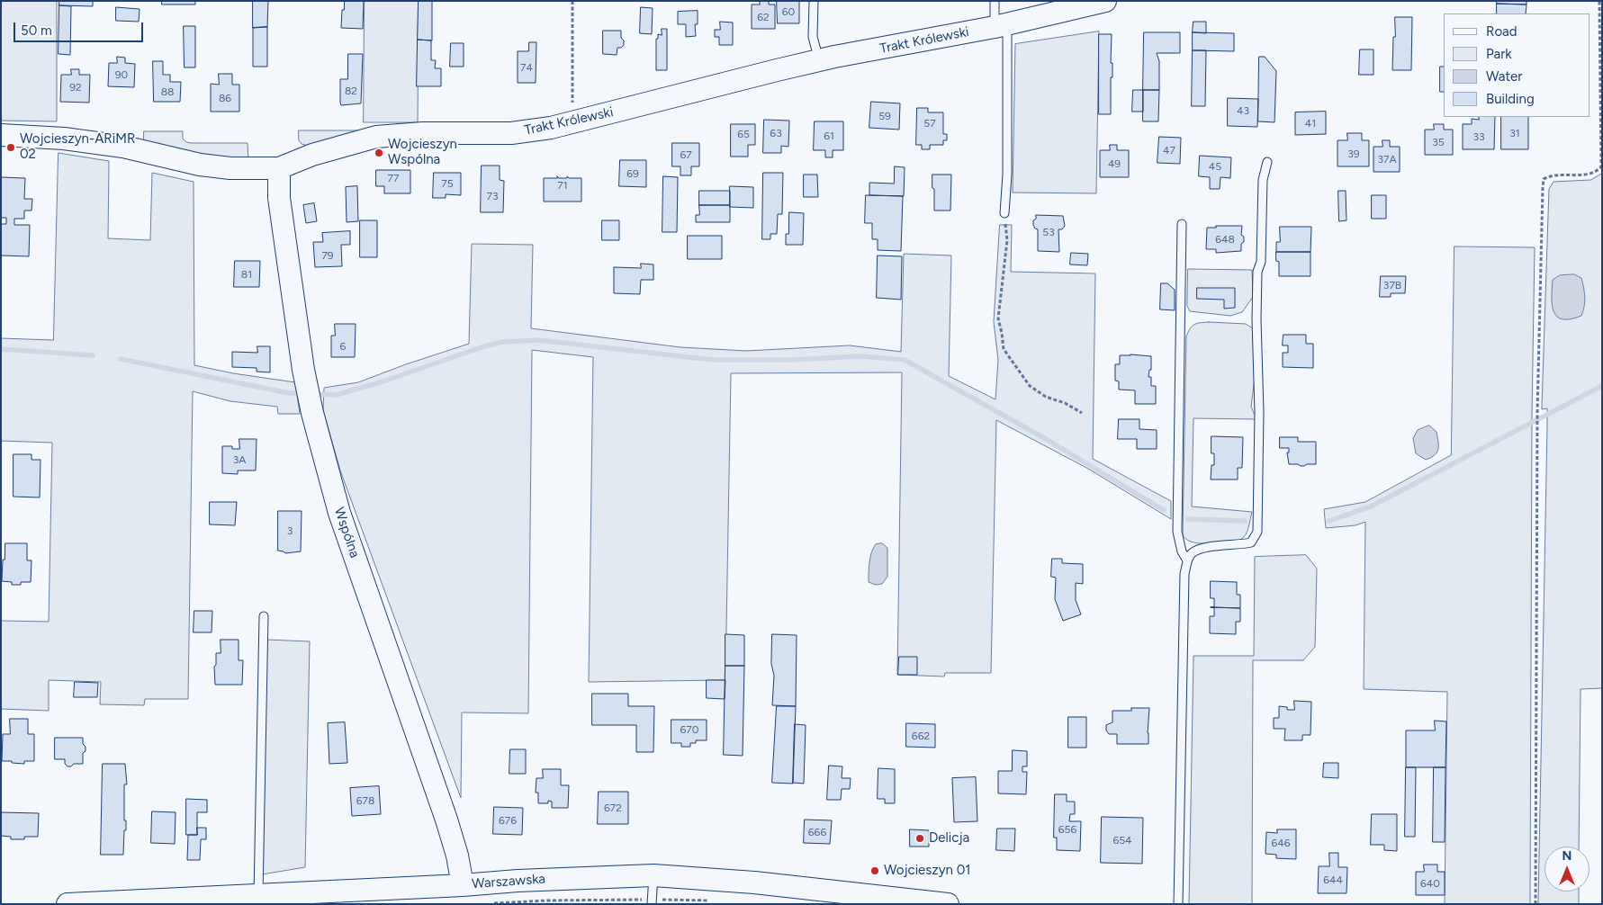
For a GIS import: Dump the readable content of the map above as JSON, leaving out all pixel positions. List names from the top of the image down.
{
  "streets": {
    "street": ["Trakt Królewski", "Wspólna", "Warszawska"]
  },
  "crossings": [
    ["Trakt Królewski", "Wspólna"],
    ["Wspólna", "Warszawska"]
  ],
  "places": [
    "Wojcieszyn-ARiMR 02",
    "Wojcieszyn Wspólna",
    "Delicja",
    "Wojcieszyn 01"
  ],
  "house_numbers": [
    "60",
    "62",
    "74",
    "90",
    "92",
    "82",
    "88",
    "86",
    "43",
    "59",
    "57",
    "41",
    "63",
    "31",
    "65",
    "61",
    "33",
    "35",
    "47",
    "39",
    "67",
    "37A",
    "49",
    "45",
    "69",
    "77",
    "75",
    "71",
    "73",
    "53",
    "648",
    "79",
    "81",
    "37B",
    "6",
    "3A",
    "3",
    "670",
    "662",
    "678",
    "672",
    "676",
    "656",
    "666",
    "654",
    "646",
    "644",
    "640"
  ],
  "legend": [
    "Road",
    "Park",
    "Water",
    "Building"
  ],
  "scale_bar": "50 m",
  "north": "top"
}
